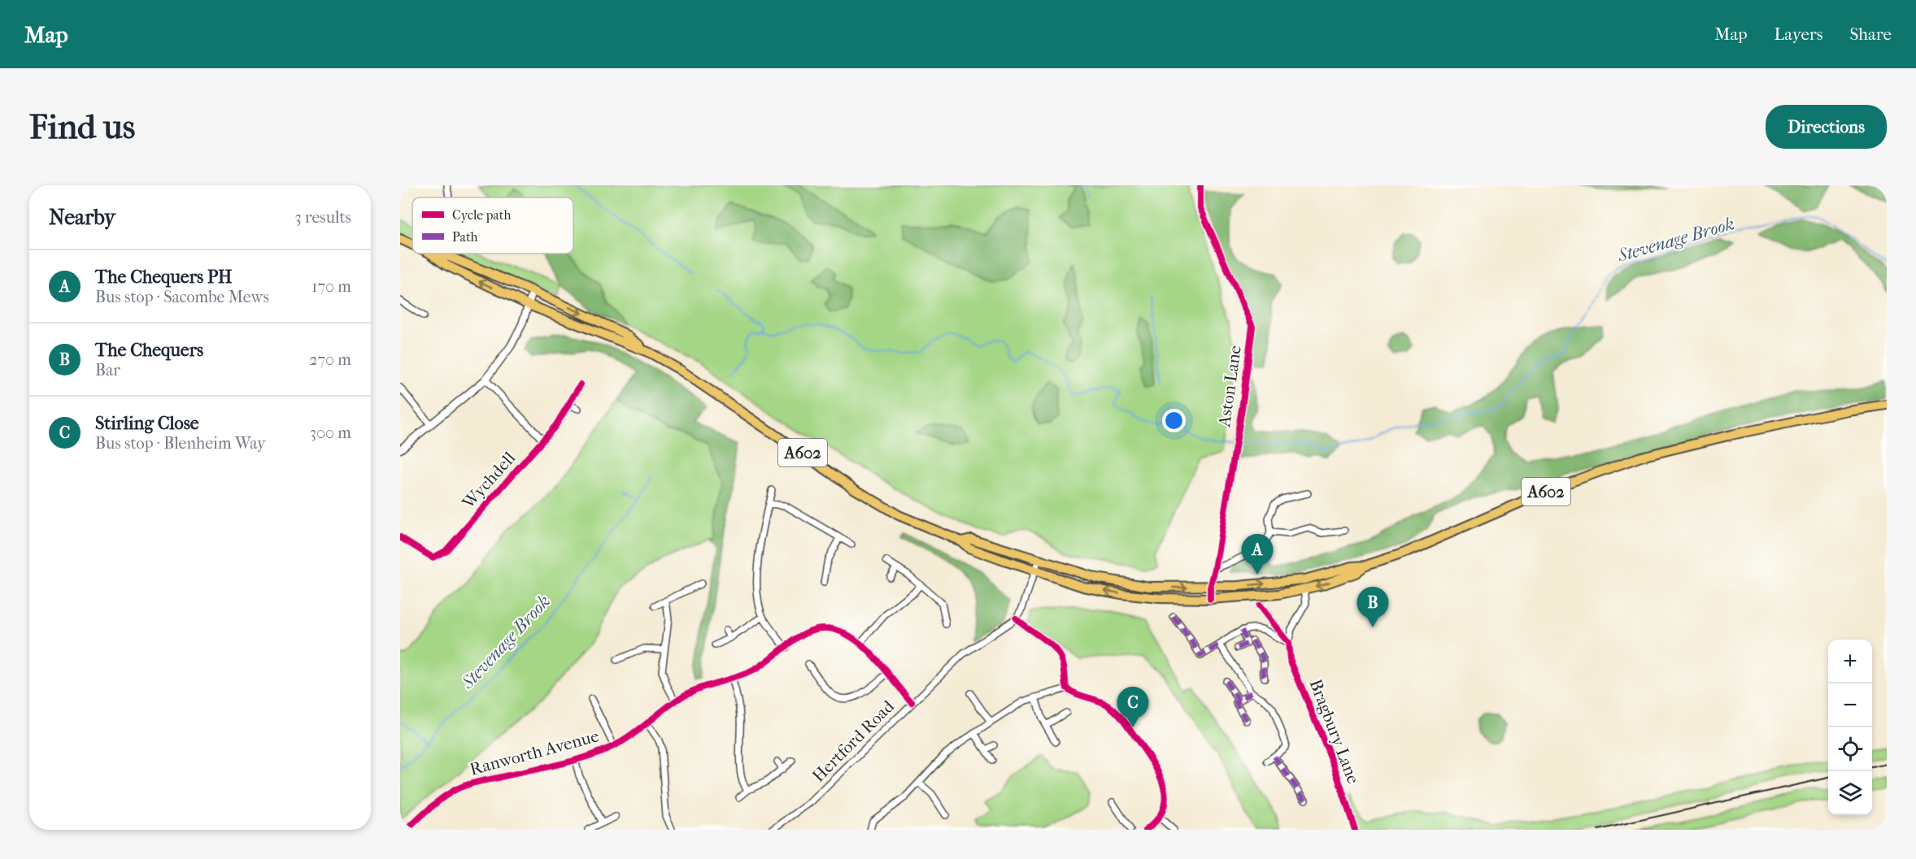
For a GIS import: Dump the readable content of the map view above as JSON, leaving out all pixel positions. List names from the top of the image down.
{
  "streets": {
    "highway": ["A602"],
    "street": [
      "Aston Lane",
      "Wychdell",
      "Bragbury Lane",
      "Hertford Road",
      "Ranworth Avenue"
    ]
  },
  "crossings": [
    ["Aston Lane", "A602"],
    ["A602", "Hertford Road"],
    ["Hertford Road", "Ranworth Avenue"]
  ],
  "water": ["Stevenage Brook"],
  "legend": ["Cycle path", "Path"],
  "page": {
    "header": "Map",
    "nav": ["Map", "Layers", "Share"],
    "buttons": "Directions",
    "title": "Find us",
    "heading": ["Nearby", "3 results"],
    "list": [
      {
        "mark": "A",
        "name": "The Chequers PH",
        "note": "Bus stop · Sacombe Mews",
        "value": "170 m"
      },
      {
        "mark": "B",
        "name": "The Chequers",
        "note": "Bar",
        "value": "270 m"
      },
      {
        "mark": "C",
        "name": "Stirling Close",
        "note": "Bus stop · Blenheim Way",
        "value": "300 m"
      }
    ],
    "pins": ["A", "B", "C"],
    "map_buttons": ["+", "−"]
  }
}
